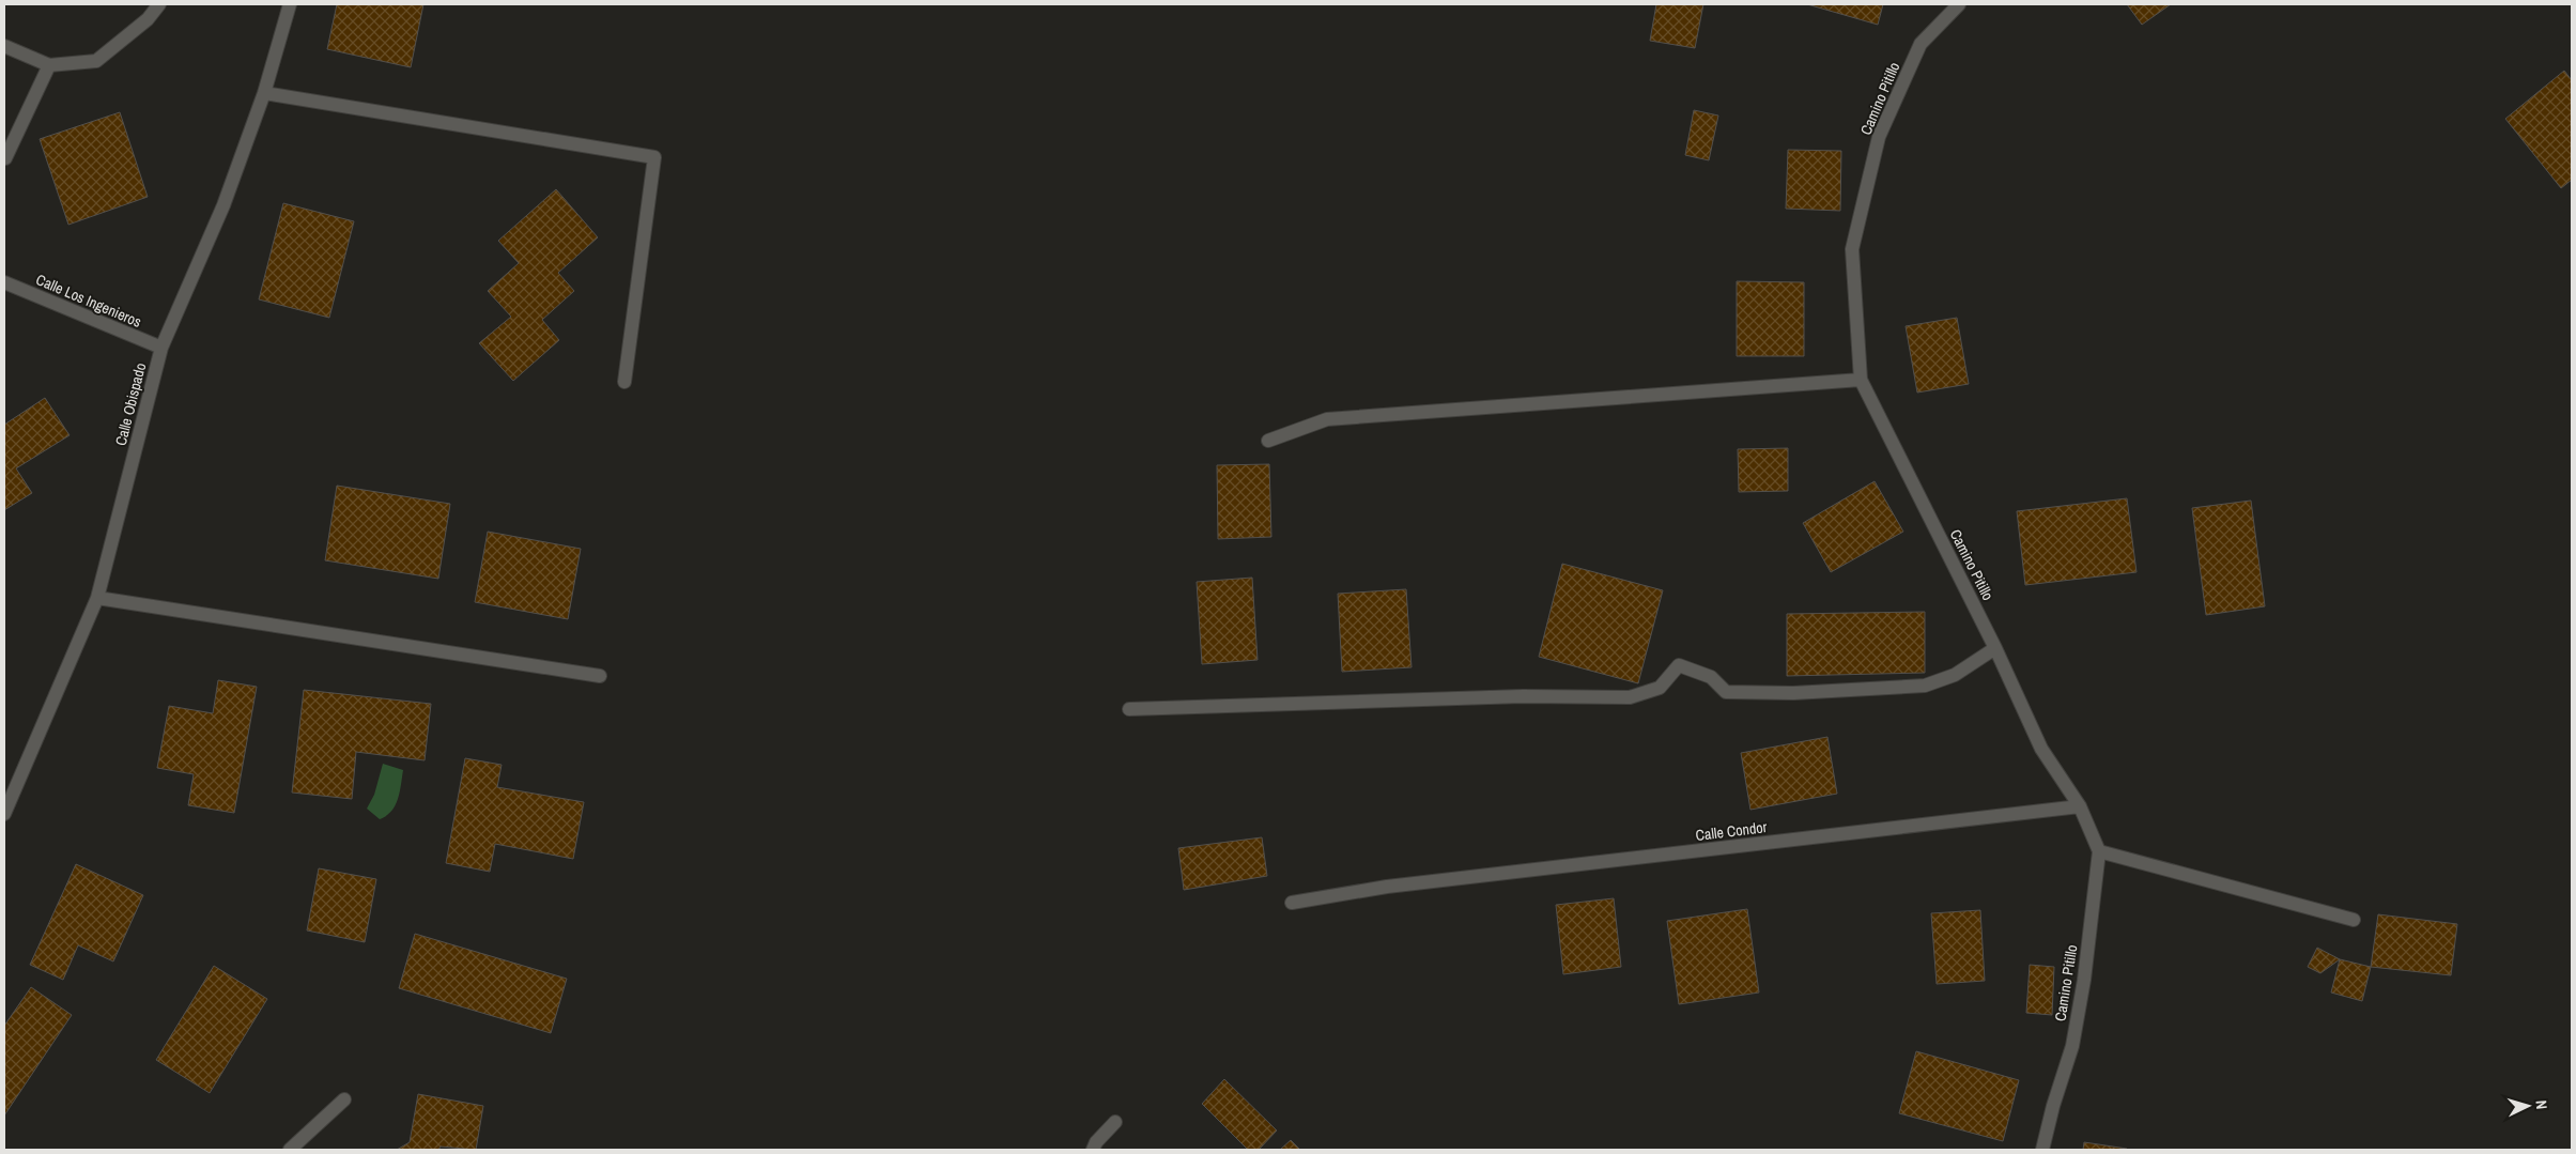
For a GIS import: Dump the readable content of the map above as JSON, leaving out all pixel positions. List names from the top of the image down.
{
  "streets": {
    "street": [
      "Camino Pitillo",
      "Calle Los Ingenieros",
      "Calle Obispado",
      "Calle Condor"
    ]
  },
  "crossings": [
    ["Camino Pitillo", "Calle Condor"],
    ["Calle Los Ingenieros", "Calle Obispado"]
  ],
  "north": "right"
}
